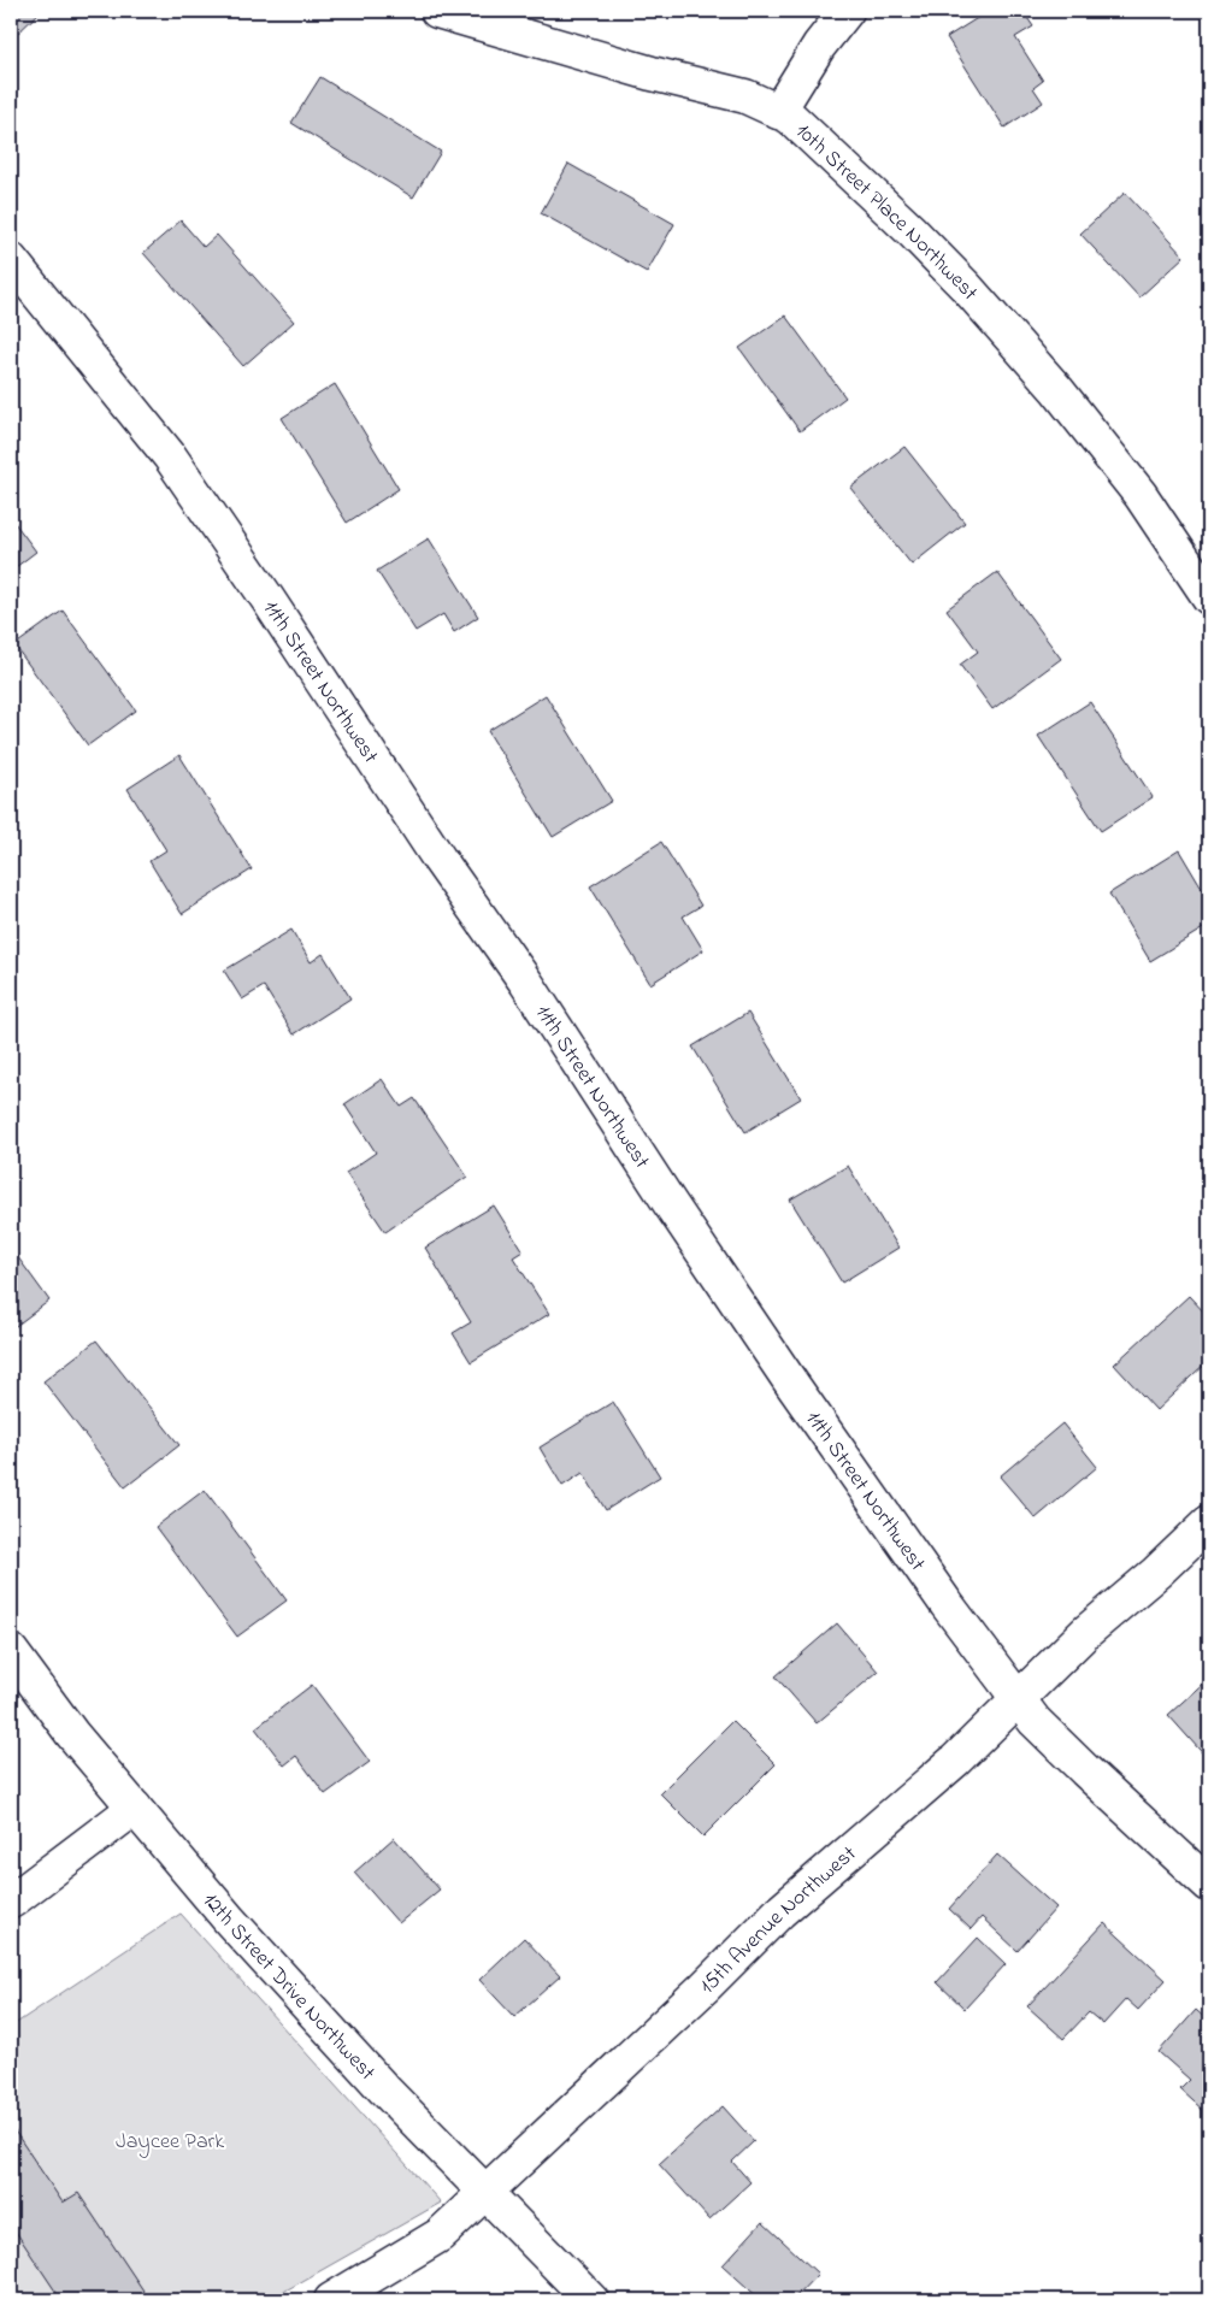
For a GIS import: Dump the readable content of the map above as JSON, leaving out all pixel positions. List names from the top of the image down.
{
  "streets": {
    "street": [
      "10th Street Place Northwest",
      "11th Street Northwest",
      "15th Avenue Northwest",
      "12th Street Drive Northwest"
    ]
  },
  "crossings": [
    ["11th Street Northwest", "15th Avenue Northwest"],
    ["15th Avenue Northwest", "12th Street Drive Northwest"]
  ],
  "parks": ["Jaycee Park"]
}
